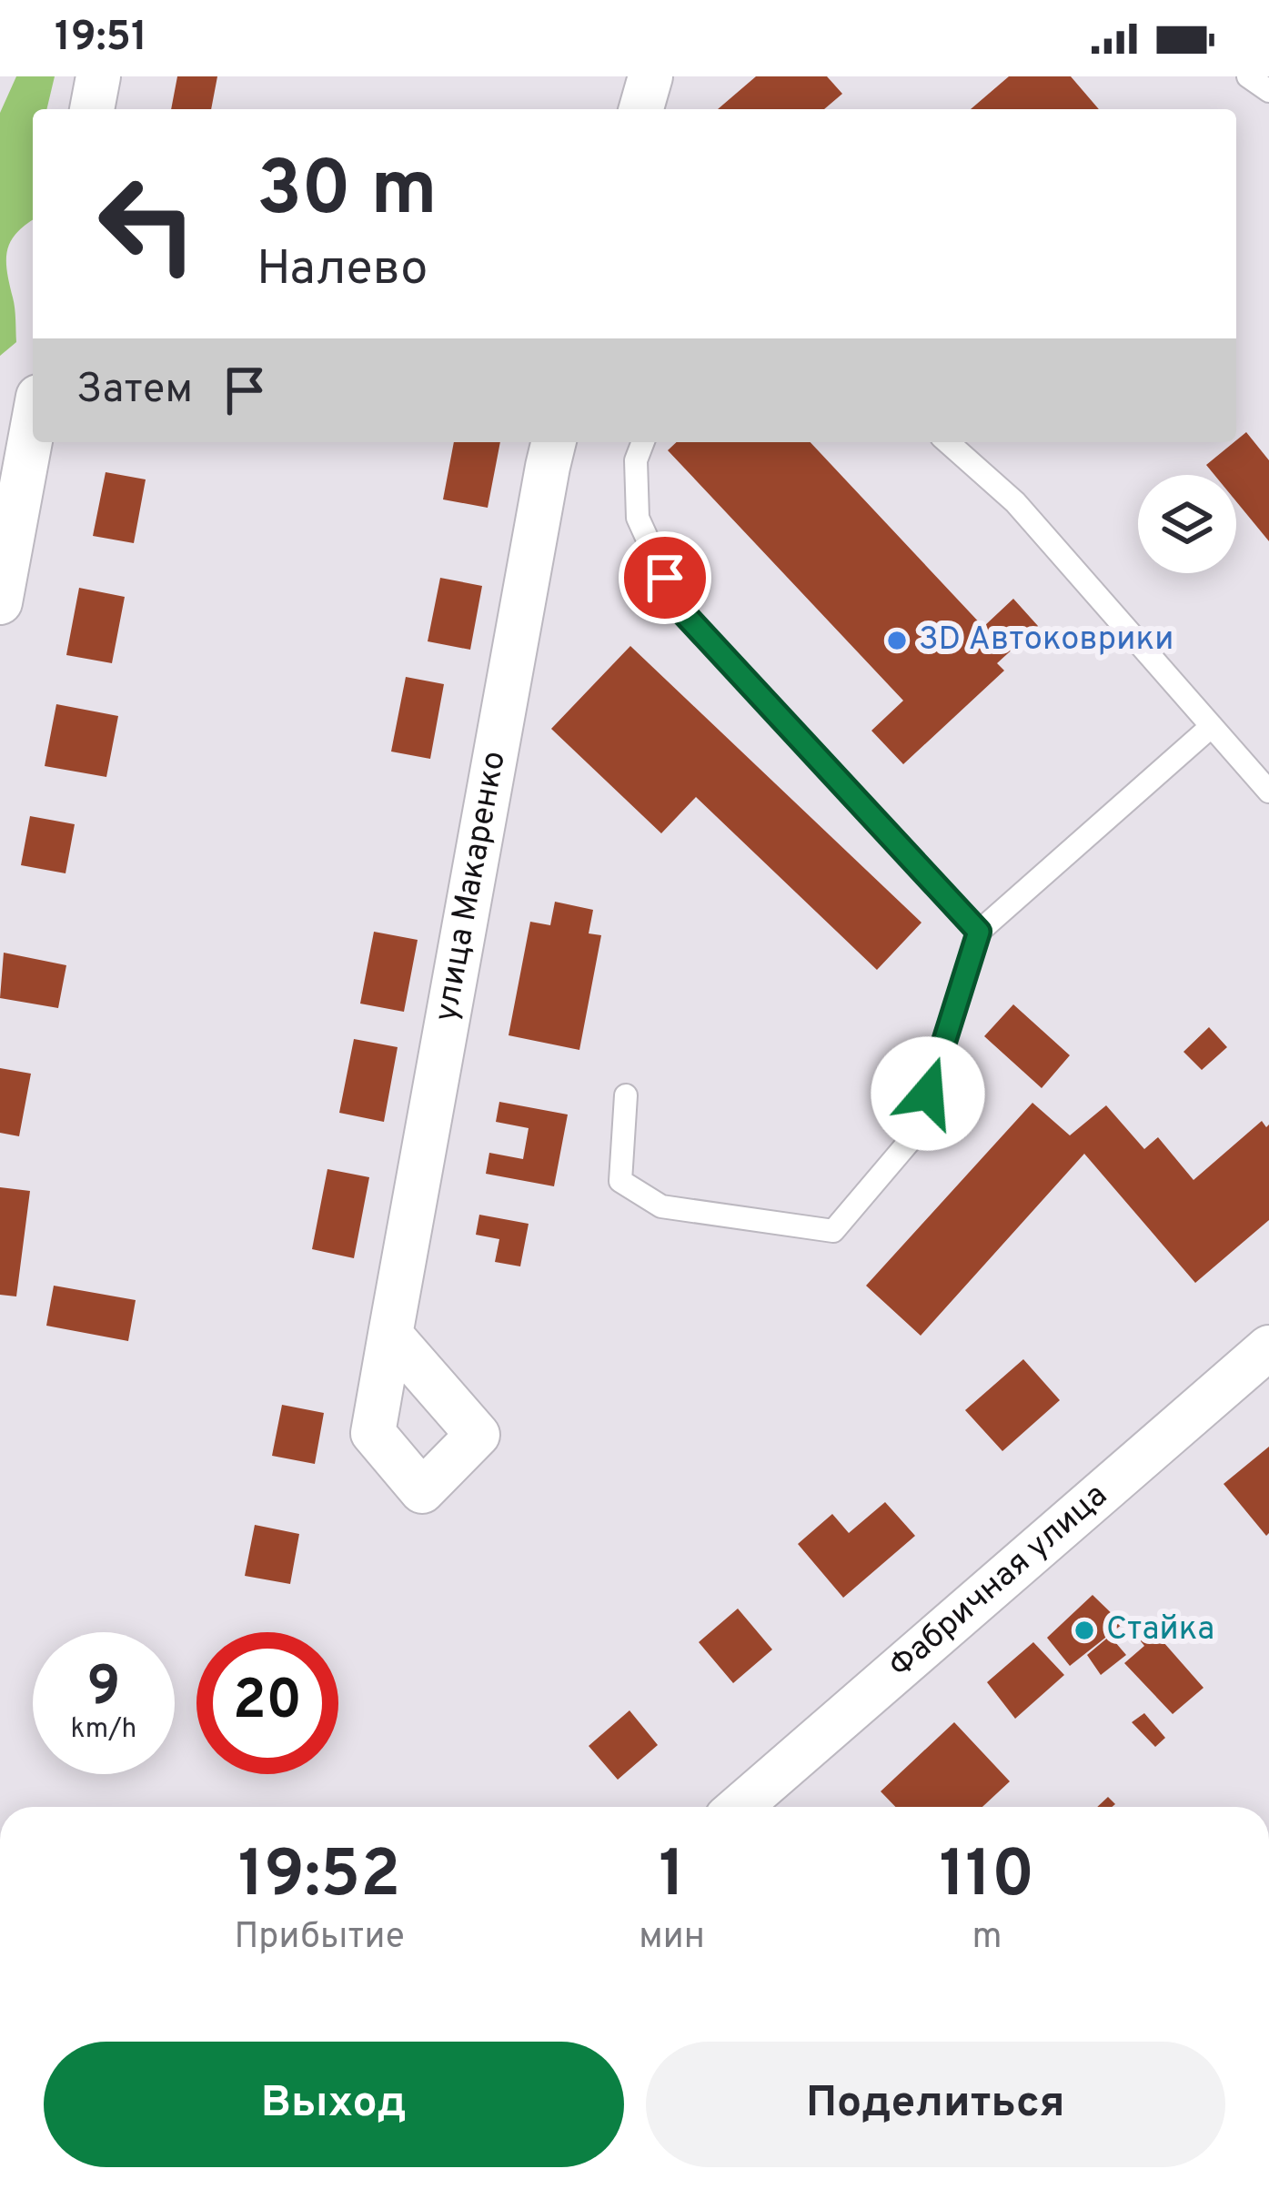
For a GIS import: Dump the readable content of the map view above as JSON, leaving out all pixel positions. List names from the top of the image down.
{
  "streets": {
    "street": ["улица Макаренко", "Фабричная улица"]
  },
  "places": ["3D Автоковрики", "Стайка"],
  "page": {
    "status": "19:51",
    "turn": ["30 m", "Налево"],
    "then": "Затем",
    "speed": "9 km/h",
    "limit": "20",
    "eta": [
      "19:52",
      "Прибытие",
      "1",
      "мин",
      "110",
      "m"
    ],
    "buttons": ["Выход", "Поделиться"]
  }
}
